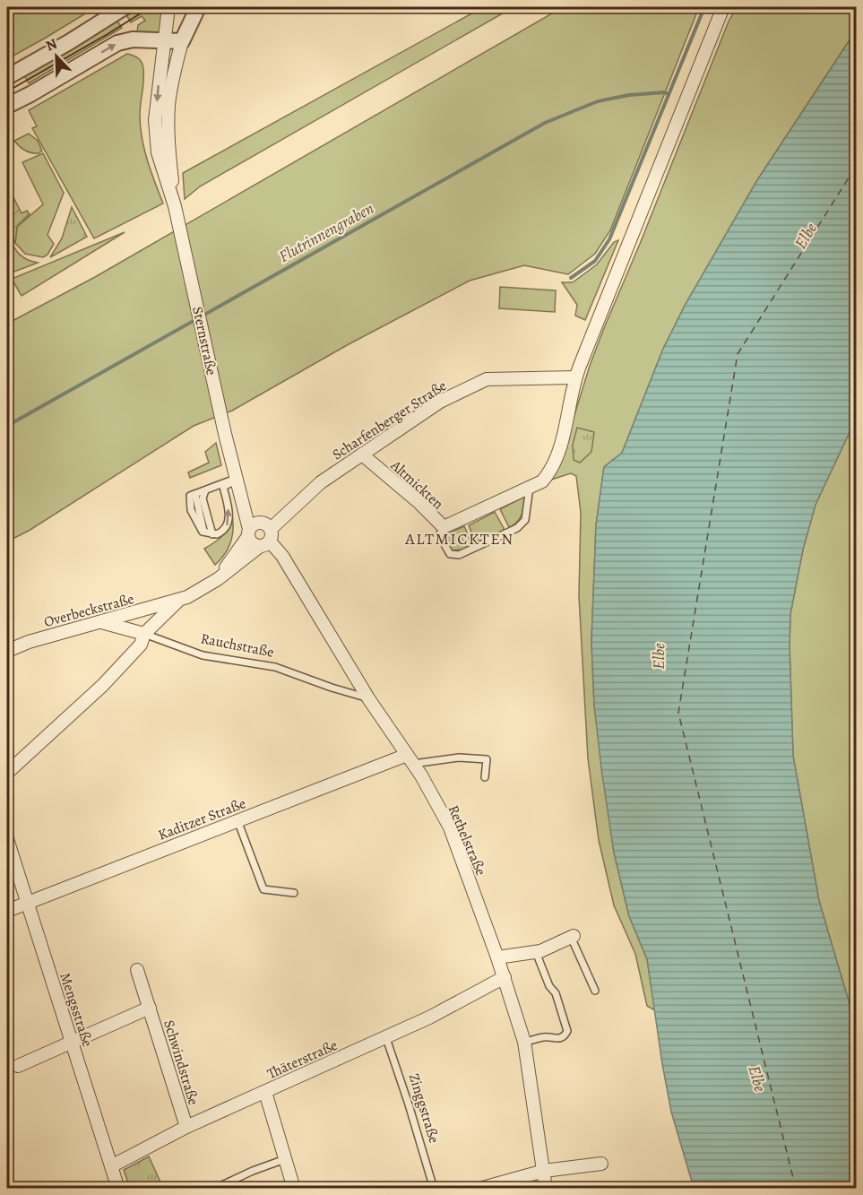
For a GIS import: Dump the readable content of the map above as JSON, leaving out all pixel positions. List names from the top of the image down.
{
  "streets": {
    "street": [
      "Sternstraße",
      "Scharfenberger Straße",
      "Altmickten",
      "Overbeckstraße",
      "Rauchstraße",
      "Kaditzer Straße",
      "Rethelstraße",
      "Mengsstraße",
      "Thäterstraße",
      "Schwindstraße"
    ],
    "lane": ["Zinggstraße"]
  },
  "crossings": [
    ["Sternstraße", "Scharfenberger Straße"],
    ["Sternstraße", "Rethelstraße"],
    ["Scharfenberger Straße", "Altmickten"],
    ["Scharfenberger Straße", "Rethelstraße"],
    ["Overbeckstraße", "Rauchstraße"],
    ["Rauchstraße", "Rethelstraße"],
    ["Kaditzer Straße", "Rethelstraße"],
    ["Kaditzer Straße", "Mengsstraße"],
    ["Rethelstraße", "Thäterstraße"],
    ["Mengsstraße", "Thäterstraße"],
    ["Mengsstraße", "Schwindstraße"],
    ["Thäterstraße", "Schwindstraße"],
    ["Thäterstraße", "Zinggstraße"]
  ],
  "districts": ["ALTMICKTEN"],
  "water": ["Flutrinnengraben", "Elbe"],
  "north": "top left"
}
